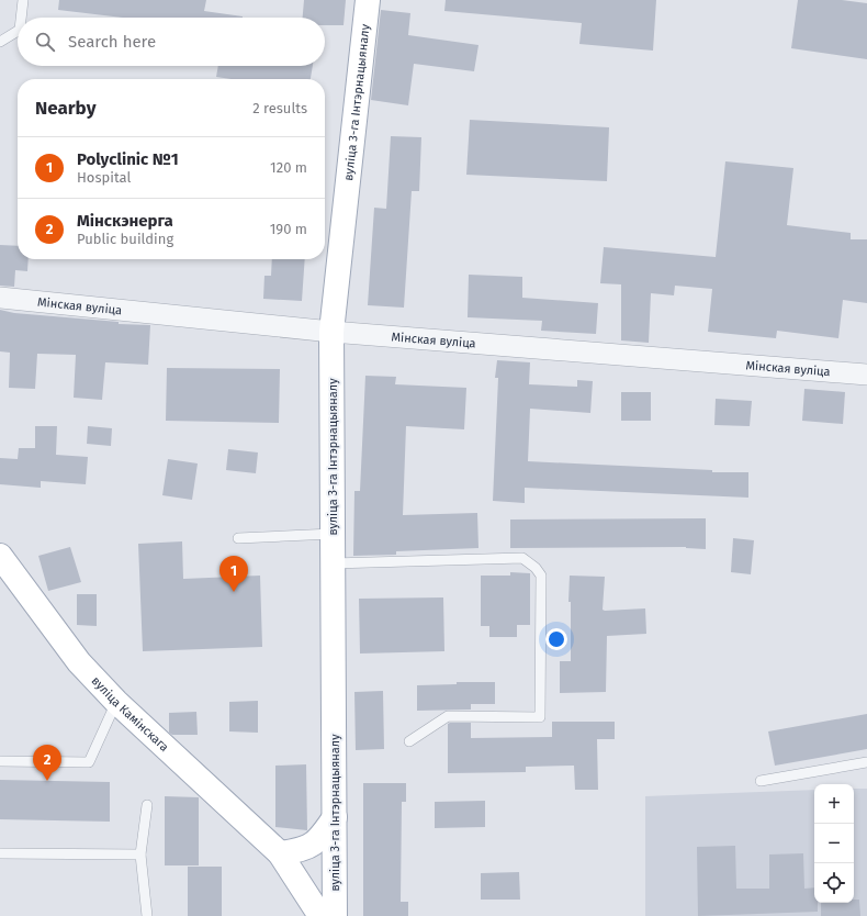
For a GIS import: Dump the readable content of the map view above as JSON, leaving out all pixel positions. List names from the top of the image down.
{
  "streets": {
    "main road": ["вуліца 3-га Інтэрнацыяналу", "вуліца Камінскага"],
    "street": ["Мінская вуліца"]
  },
  "crossings": [
    ["вуліца 3-га Інтэрнацыяналу", "Мінская вуліца"]
  ],
  "page": {
    "search": "Search here",
    "heading": ["Nearby", "2 results"],
    "list": [
      {
        "mark": "1",
        "name": "Polyclinic №1",
        "note": "Hospital",
        "value": "120 m"
      },
      {
        "mark": "2",
        "name": "Мінскэнерга",
        "note": "Public building",
        "value": "190 m"
      }
    ],
    "pins": ["1", "2"],
    "map_buttons": ["+", "−"]
  }
}
